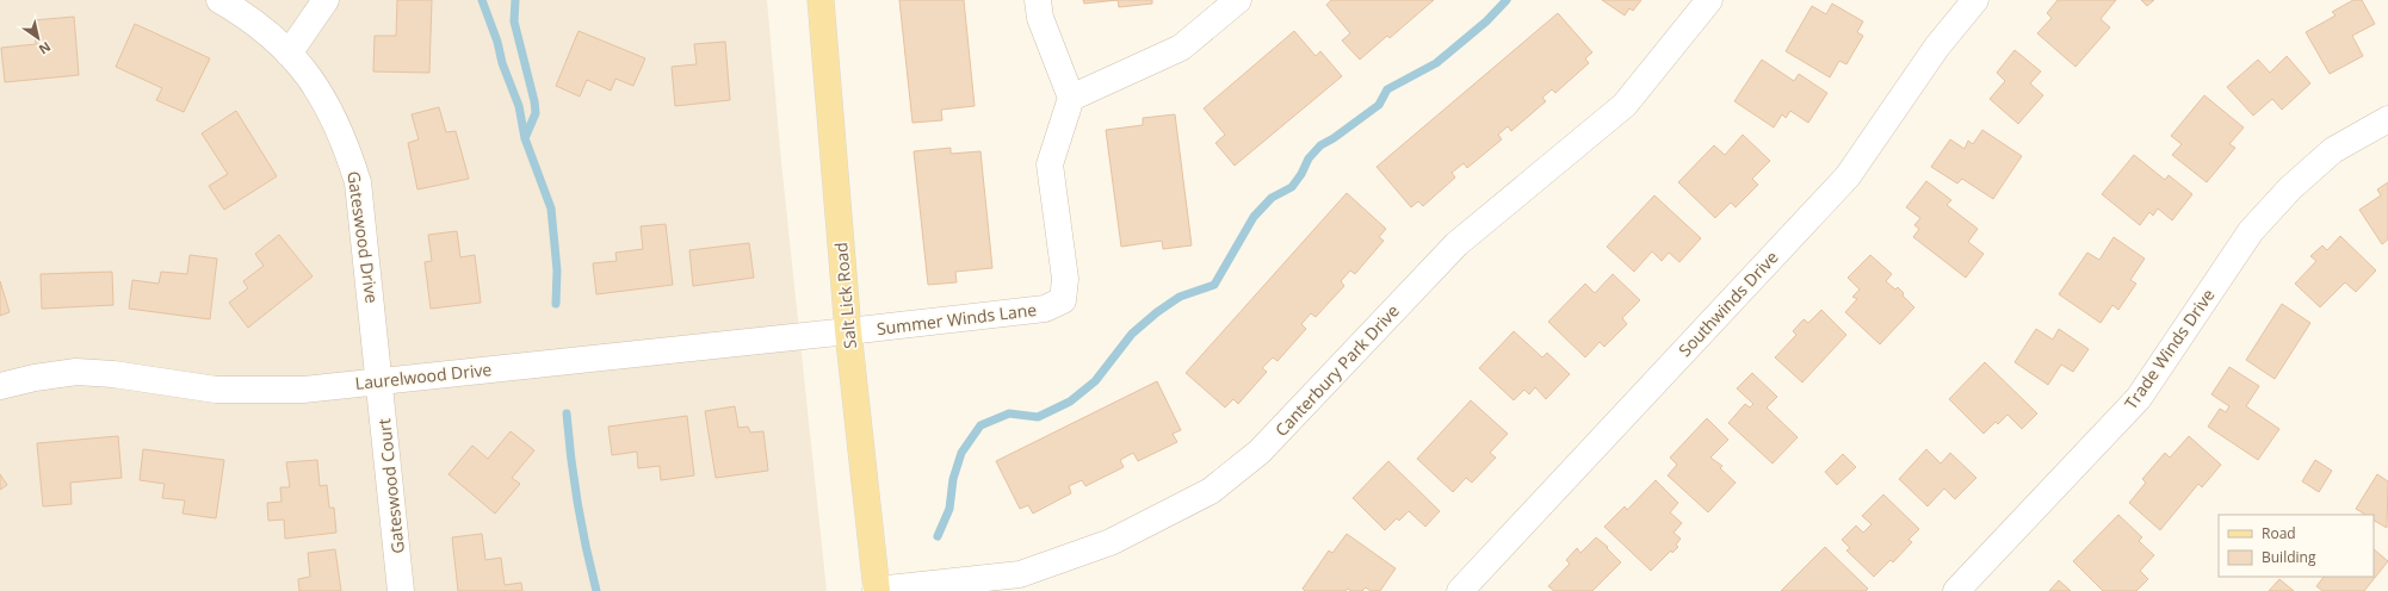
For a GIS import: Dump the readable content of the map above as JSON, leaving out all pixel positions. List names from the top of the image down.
{
  "streets": {
    "main road": ["Salt Lick Road"],
    "street": [
      "Gateswood Drive",
      "Southwinds Drive",
      "Summer Winds Lane",
      "Trade Winds Drive",
      "Canterbury Park Drive",
      "Laurelwood Drive",
      "Gateswood Court"
    ]
  },
  "crossings": [
    ["Gateswood Drive", "Laurelwood Drive"],
    ["Gateswood Drive", "Gateswood Court"],
    ["Salt Lick Road", "Summer Winds Lane"],
    ["Salt Lick Road", "Canterbury Park Drive"],
    ["Salt Lick Road", "Laurelwood Drive"],
    ["Summer Winds Lane", "Laurelwood Drive"],
    ["Laurelwood Drive", "Gateswood Court"]
  ],
  "legend": ["Road", "Building"],
  "north": "bottom right"
}
